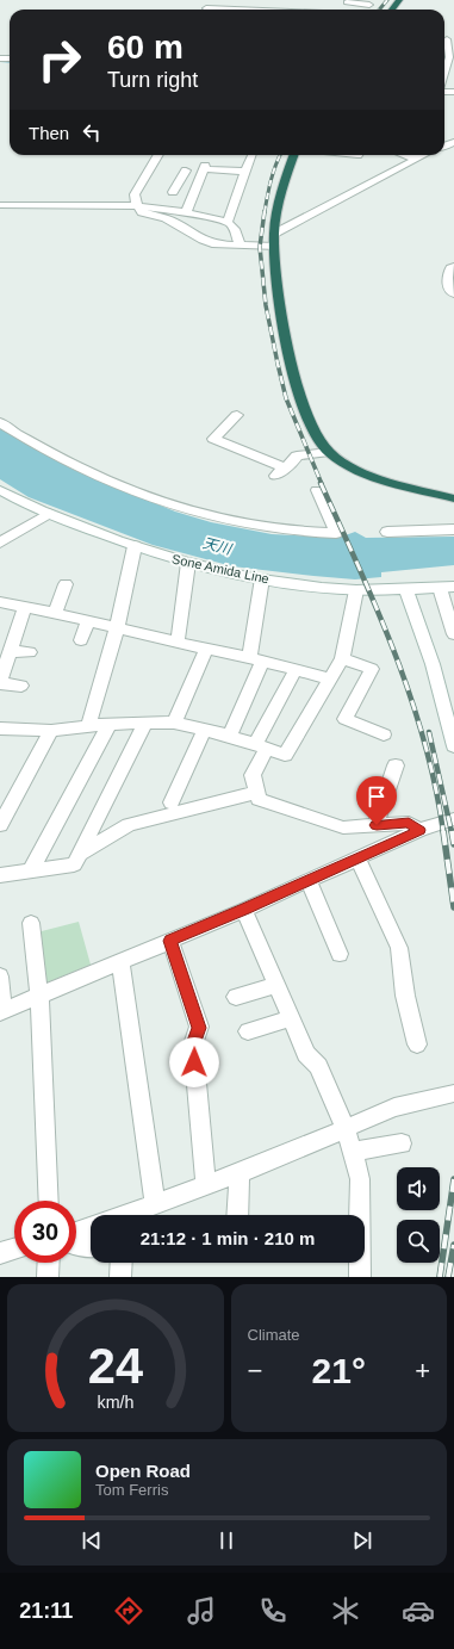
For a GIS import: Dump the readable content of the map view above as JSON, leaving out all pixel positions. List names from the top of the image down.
{
  "streets": {
    "street": ["Sone Amida Line"]
  },
  "water": ["天川"],
  "page": {
    "turn": ["60 m", "Turn right"],
    "then": "Then",
    "limit": "30",
    "trip": "21:12 · 1 min · 210 m",
    "tile": "Climate",
    "heat": ["−", "21°", "+"],
    "song": ["Open Road", "Tom Ferris"],
    "tabs": "21:11",
    "gauge": ["24", "km/h"]
  }
}
